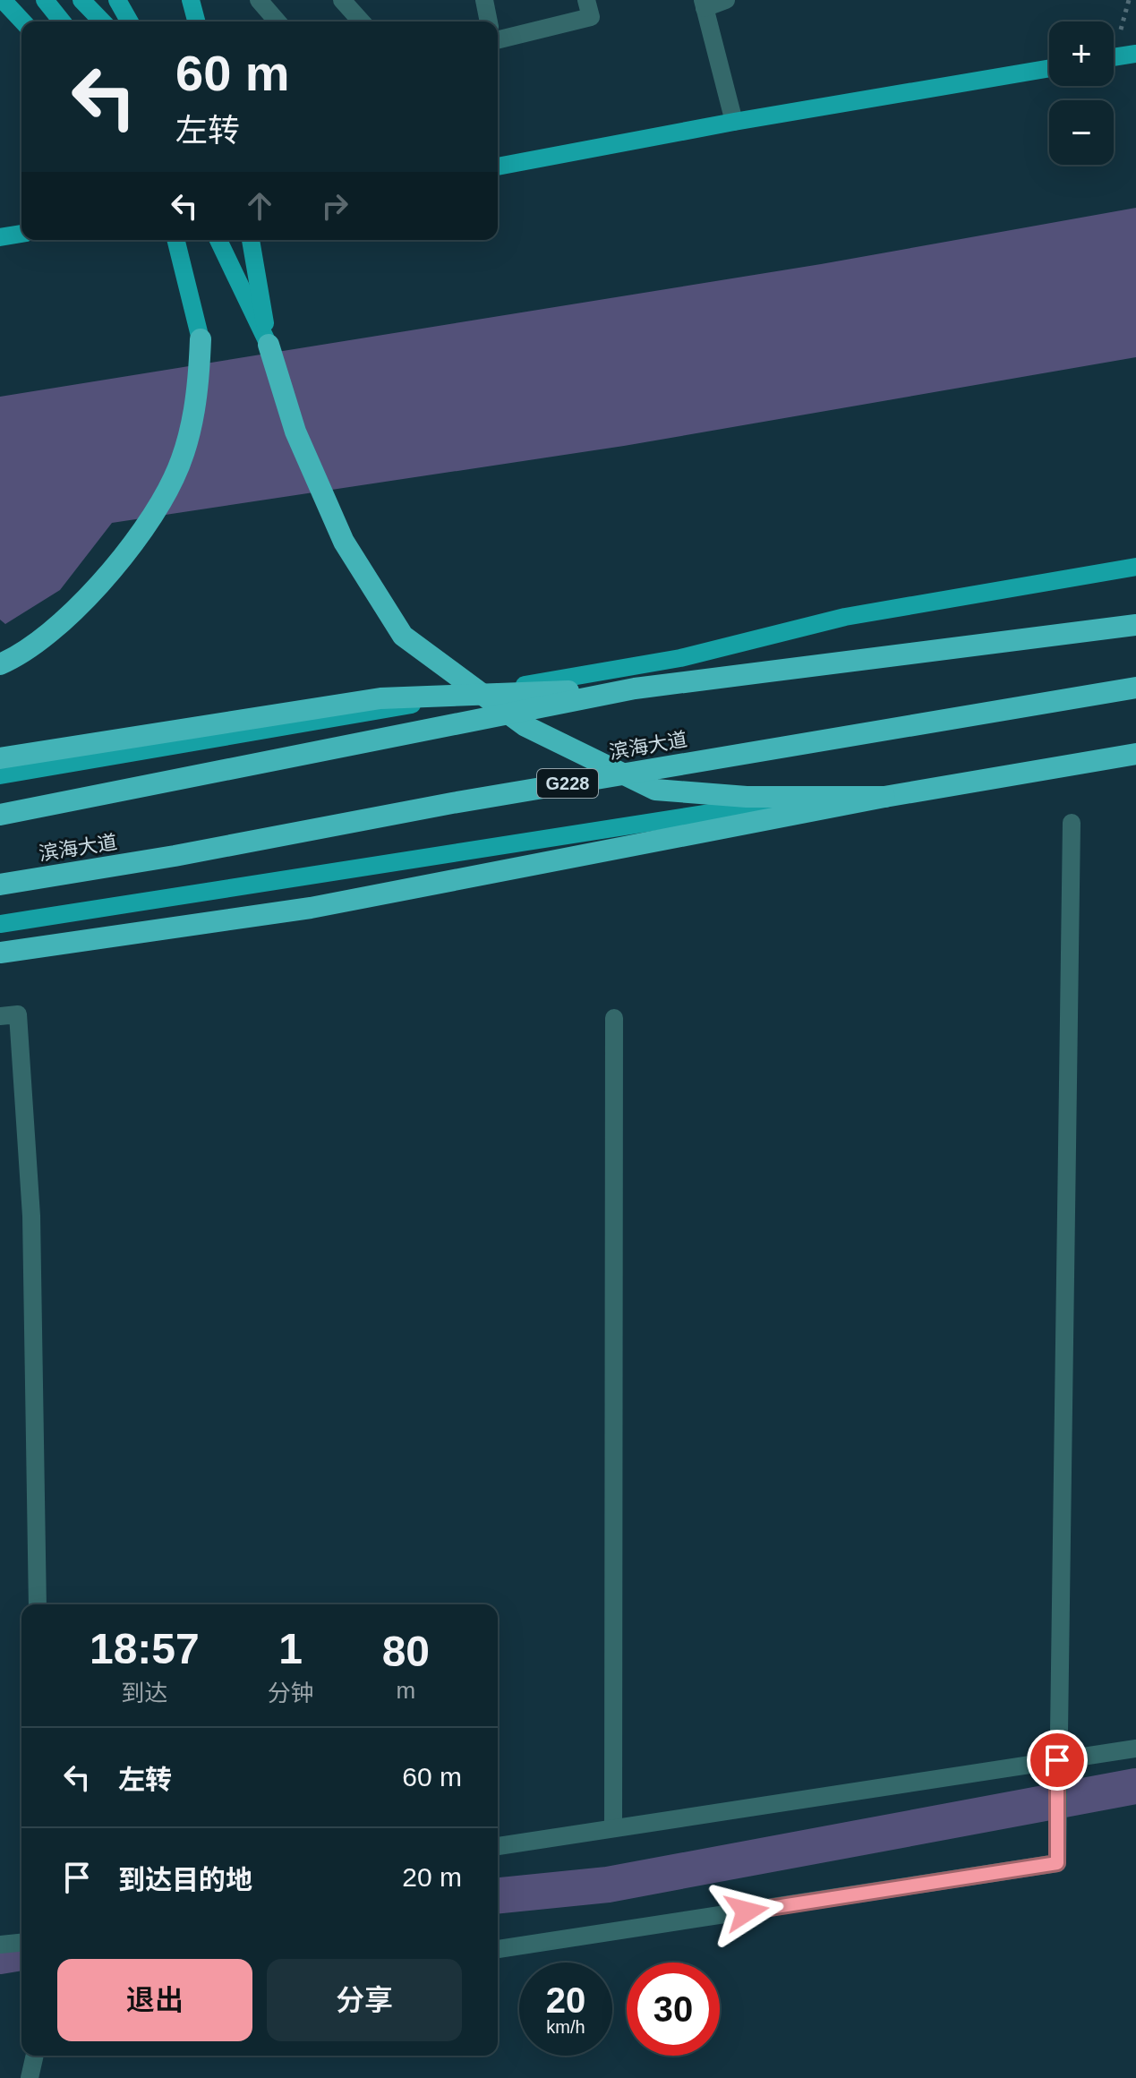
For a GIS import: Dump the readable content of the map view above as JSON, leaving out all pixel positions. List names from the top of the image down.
{
  "streets": {
    "highway": ["滨海大道", "G228"]
  },
  "page": {
    "map_buttons": ["+", "−"],
    "turn": ["60 m", "左转"],
    "eta": [
      "18:57",
      "到达",
      "1",
      "分钟",
      "80",
      "m"
    ],
    "list": [
      {
        "name": "左转",
        "value": "60 m"
      },
      {
        "name": "到达目的地",
        "value": "20 m"
      }
    ],
    "buttons": ["退出", "分享"],
    "speed": "20 km/h",
    "limit": "30"
  }
}
